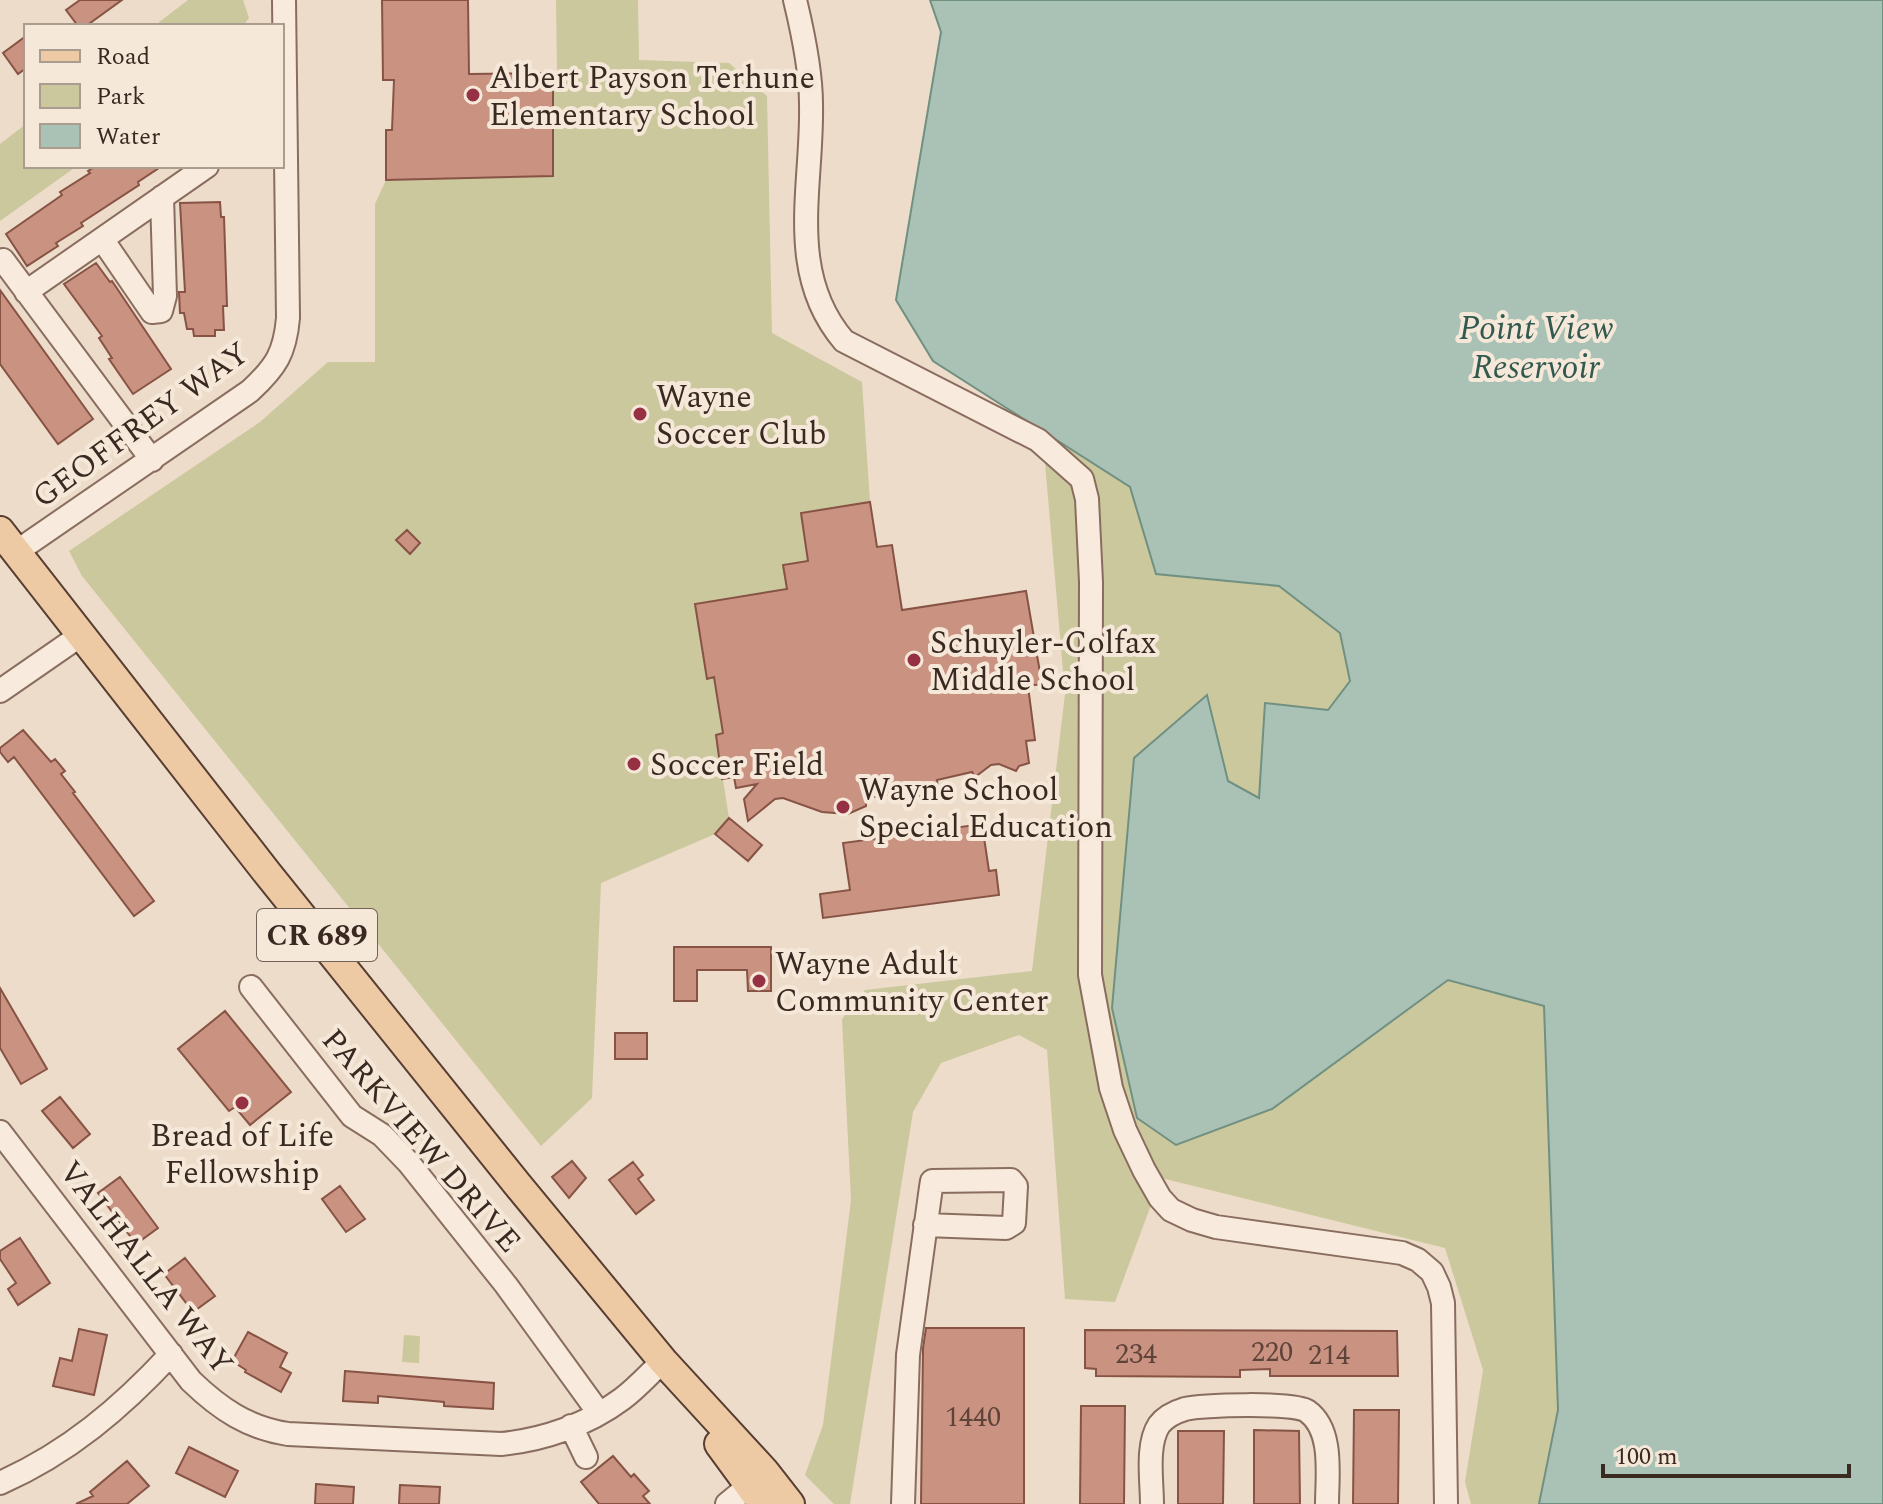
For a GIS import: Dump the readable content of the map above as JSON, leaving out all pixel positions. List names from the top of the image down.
{
  "streets": {
    "main road": ["CR 689"],
    "street": ["GEOFFREY WAY", "PARKVIEW DRIVE", "VALHALLA WAY"]
  },
  "crossings": [
    ["GEOFFREY WAY", "CR 689"],
    ["CR 689", "VALHALLA WAY"],
    ["PARKVIEW DRIVE", "VALHALLA WAY"]
  ],
  "water": ["Point View Reservoir"],
  "places": [
    "Albert Payson Terhune Elementary School",
    "Wayne Soccer Club",
    "Schuyler-Colfax Middle School",
    "Soccer Field",
    "Wayne School Special Education",
    "Wayne Adult Community Center",
    "Bread of Life Fellowship"
  ],
  "house_numbers": [
    "220",
    "234",
    "214",
    "1440"
  ],
  "legend": ["Road", "Park", "Water"],
  "scale_bar": "100 m"
}
